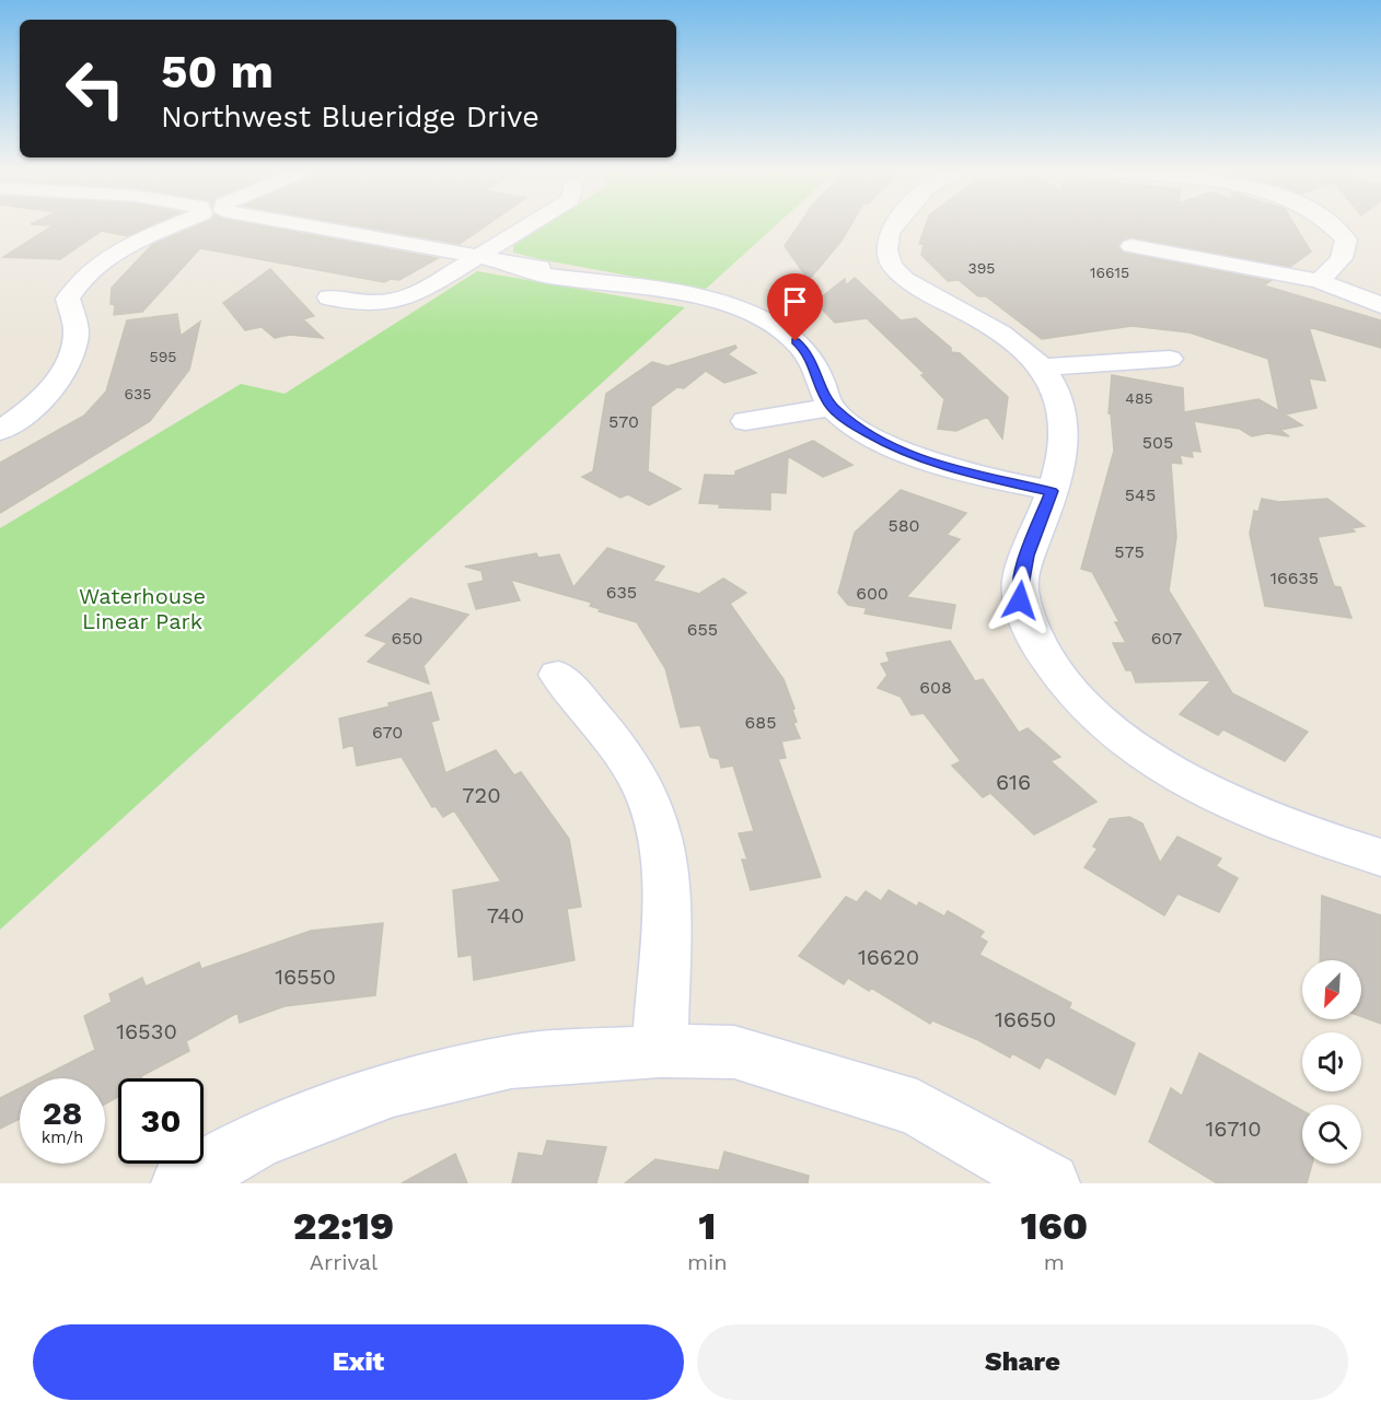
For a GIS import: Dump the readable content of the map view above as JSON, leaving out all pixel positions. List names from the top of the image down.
{
  "parks": ["Waterhouse Linear Park"],
  "house_numbers": [
    "395",
    "16615",
    "595",
    "635",
    "485",
    "570",
    "505",
    "545",
    "580",
    "575",
    "16635",
    "635",
    "600",
    "655",
    "650",
    "607",
    "608",
    "685",
    "670",
    "616",
    "720",
    "740",
    "16620",
    "16550",
    "16650",
    "16530",
    "16710"
  ],
  "north": "bottom left",
  "page": {
    "turn": ["50 m", "Northwest Blueridge Drive"],
    "speed": "28 km/h",
    "limit": "30",
    "eta": [
      "22:19",
      "Arrival",
      "1",
      "min",
      "160",
      "m"
    ],
    "buttons": ["Exit", "Share"]
  }
}
